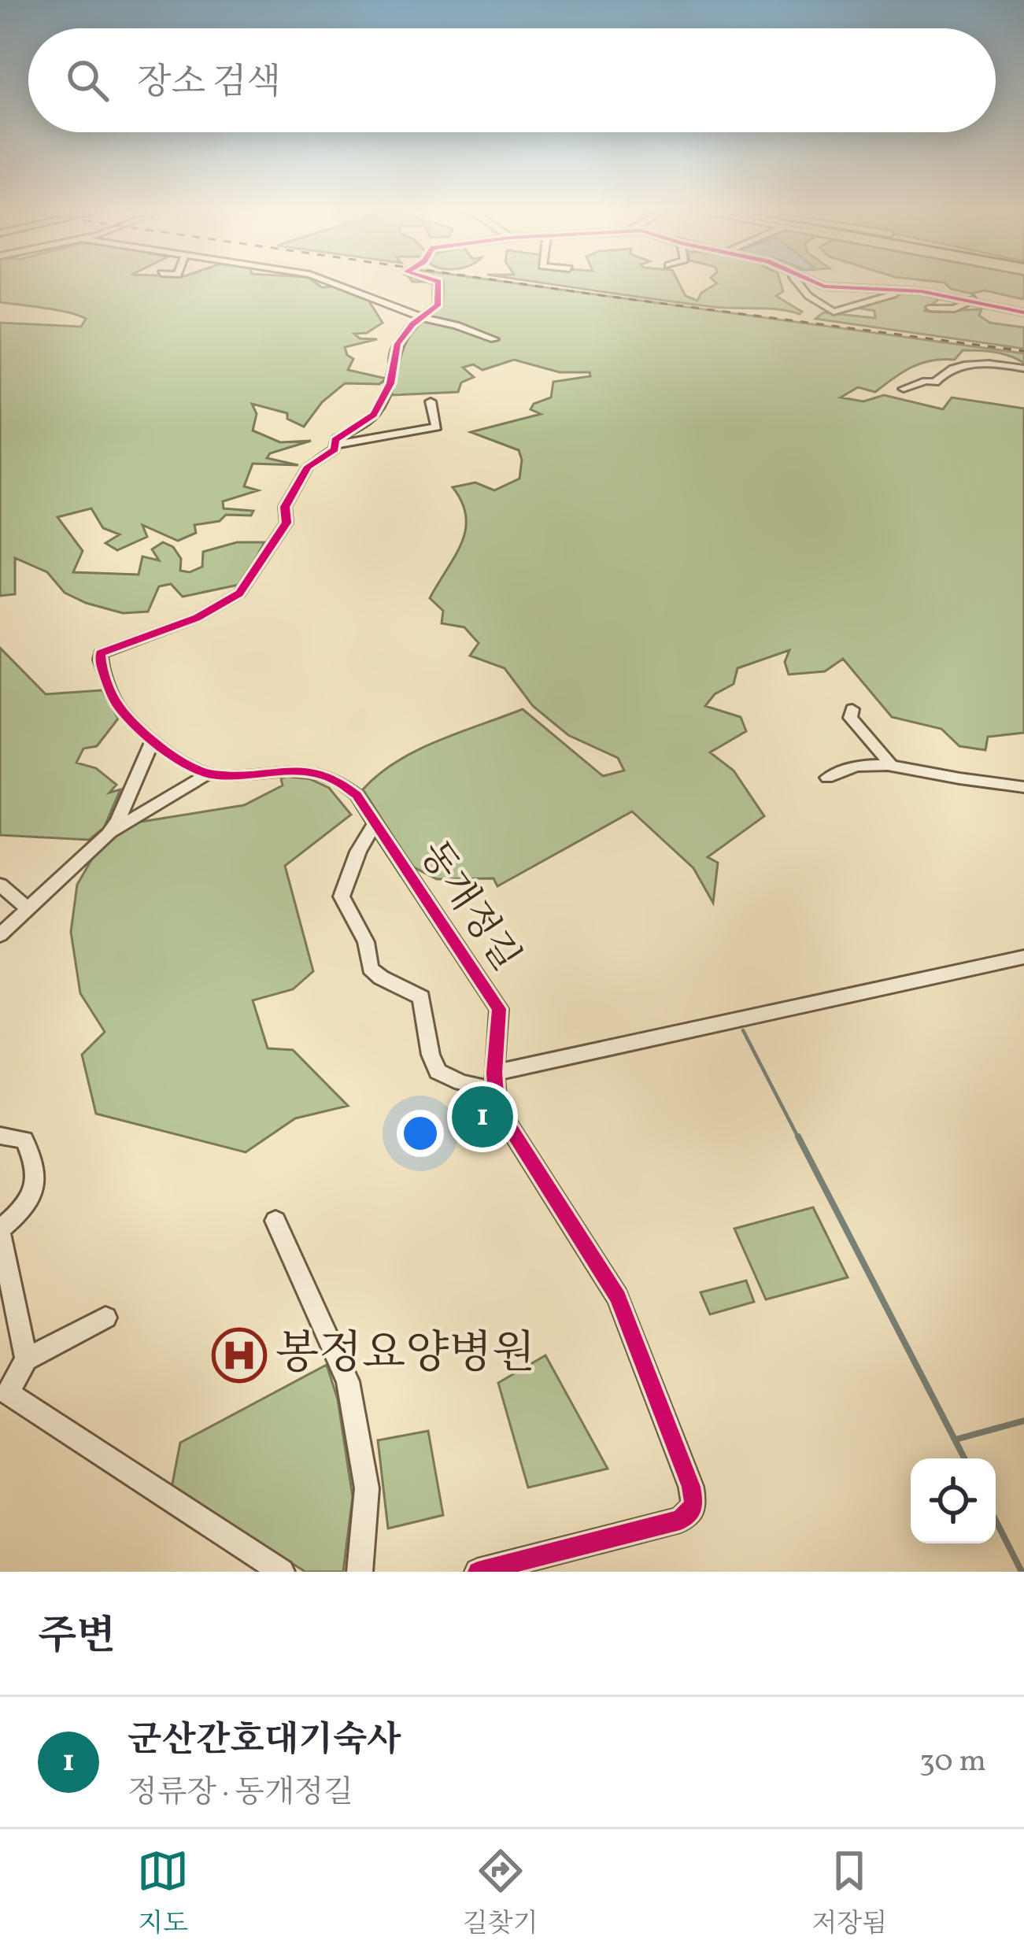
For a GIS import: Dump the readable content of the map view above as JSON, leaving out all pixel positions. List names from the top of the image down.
{
  "streets": {
    "street": ["동개정길"]
  },
  "places": {
    "hospital": ["봉정요양병원"]
  },
  "page": {
    "search": "장소 검색",
    "pins": "1",
    "heading": "주변",
    "list": [
      {
        "mark": "1",
        "name": "군산간호대기숙사",
        "note": "정류장 · 동개정길",
        "value": "30 m"
      }
    ],
    "nav": ["지도", "길찾기", "저장됨"]
  }
}
